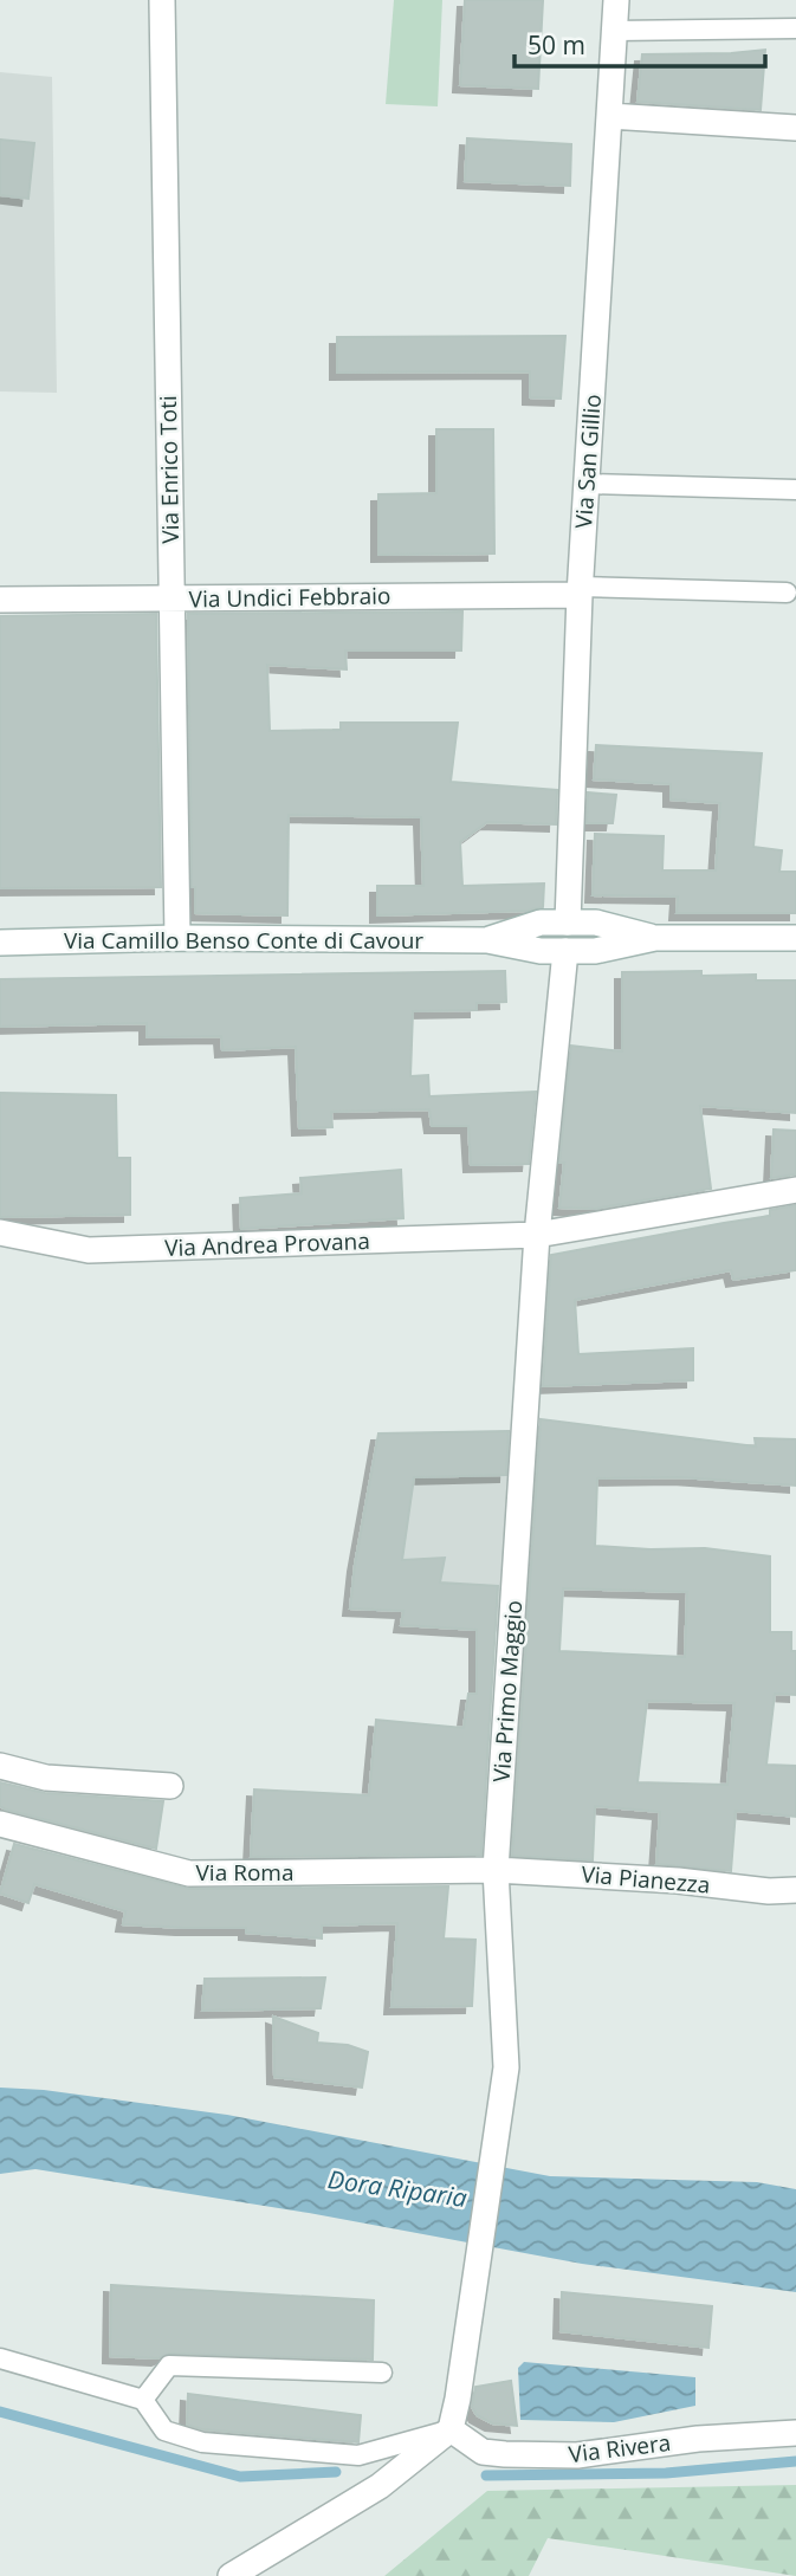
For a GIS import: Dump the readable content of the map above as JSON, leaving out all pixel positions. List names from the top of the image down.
{
  "streets": {
    "street": [
      "Via San Gillio",
      "Via Enrico Toti",
      "Via Undici Febbraio",
      "Via Camillo Benso Conte di Cavour",
      "Via Andrea Provana",
      "Via Primo Maggio",
      "Via Roma",
      "Via Pianezza",
      "Via Rivera"
    ]
  },
  "crossings": [
    ["Via San Gillio", "Via Undici Febbraio"],
    ["Via San Gillio", "Via Camillo Benso Conte di Cavour"],
    ["Via Enrico Toti", "Via Undici Febbraio"],
    ["Via Enrico Toti", "Via Camillo Benso Conte di Cavour"],
    ["Via Camillo Benso Conte di Cavour", "Via Primo Maggio"],
    ["Via Andrea Provana", "Via Primo Maggio"],
    ["Via Primo Maggio", "Via Roma"],
    ["Via Primo Maggio", "Via Pianezza"],
    ["Via Primo Maggio", "Via Rivera"],
    ["Via Roma", "Via Pianezza"]
  ],
  "water": ["Dora Riparia"],
  "scale_bar": "50 m"
}
